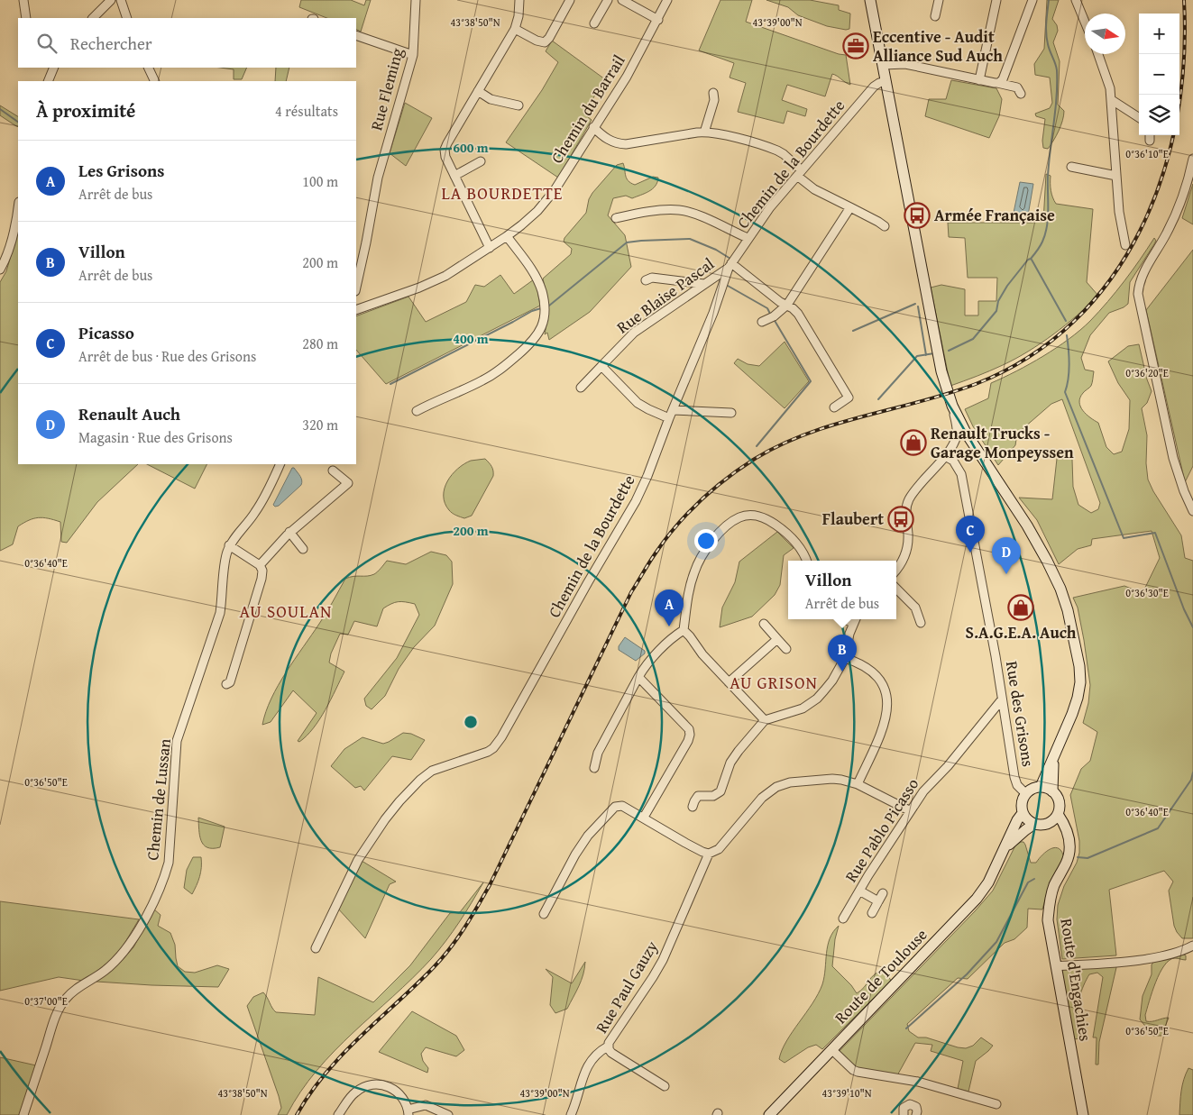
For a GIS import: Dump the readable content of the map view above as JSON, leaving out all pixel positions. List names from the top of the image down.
{
  "streets": {
    "main road": ["Route de Toulouse", "Route d'Engachies"],
    "street": [
      "Rue Fleming",
      "Chemin du Barrail",
      "Chemin de la Bourdette",
      "Rue Blaise Pascal",
      "Rue des Grisons",
      "Chemin de Lussan",
      "Rue Pablo Picasso",
      "Rue Paul Gauzy"
    ]
  },
  "crossings": [
    ["Chemin de la Bourdette", "Rue Blaise Pascal"],
    ["Rue des Grisons", "Rue Pablo Picasso"],
    ["Rue des Grisons", "Route de Toulouse"]
  ],
  "districts": ["LA BOURDETTE", "AU SOULAN", "AU GRISON"],
  "places": {
    "office": ["Eccentive - Audit Alliance Sud Auch"],
    "bus stop": ["Armée Française", "Flaubert"],
    "shop": ["Renault Trucks - Garage Monpeyssen", "S.A.G.E.A. Auch"]
  },
  "north": "right",
  "page": {
    "map_buttons": ["+", "−"],
    "search": "Rechercher",
    "heading": ["À proximité", "4 résultats"],
    "list": [
      {
        "mark": "A",
        "name": "Les Grisons",
        "note": "Arrêt de bus",
        "value": "100 m"
      },
      {
        "mark": "B",
        "name": "Villon",
        "note": "Arrêt de bus",
        "value": "200 m"
      },
      {
        "mark": "C",
        "name": "Picasso",
        "note": "Arrêt de bus · Rue des Grisons",
        "value": "280 m"
      },
      {
        "mark": "D",
        "name": "Renault Auch",
        "note": "Magasin · Rue des Grisons",
        "value": "320 m"
      }
    ],
    "pins": [
      "C",
      "D",
      "A",
      "B"
    ],
    "popup": ["Villon", "Arrêt de bus"]
  },
  "coordinates": [
    "43°38'50\"N",
    "43°39'00\"N",
    "0°36'10\"E",
    "0°36'20\"E",
    "0°36'40\"E",
    "0°36'30\"E",
    "0°36'50\"E",
    "0°37'00\"E",
    "43°39'10\"N"
  ],
  "rings": ["600 m", "400 m", "200 m"]
}
